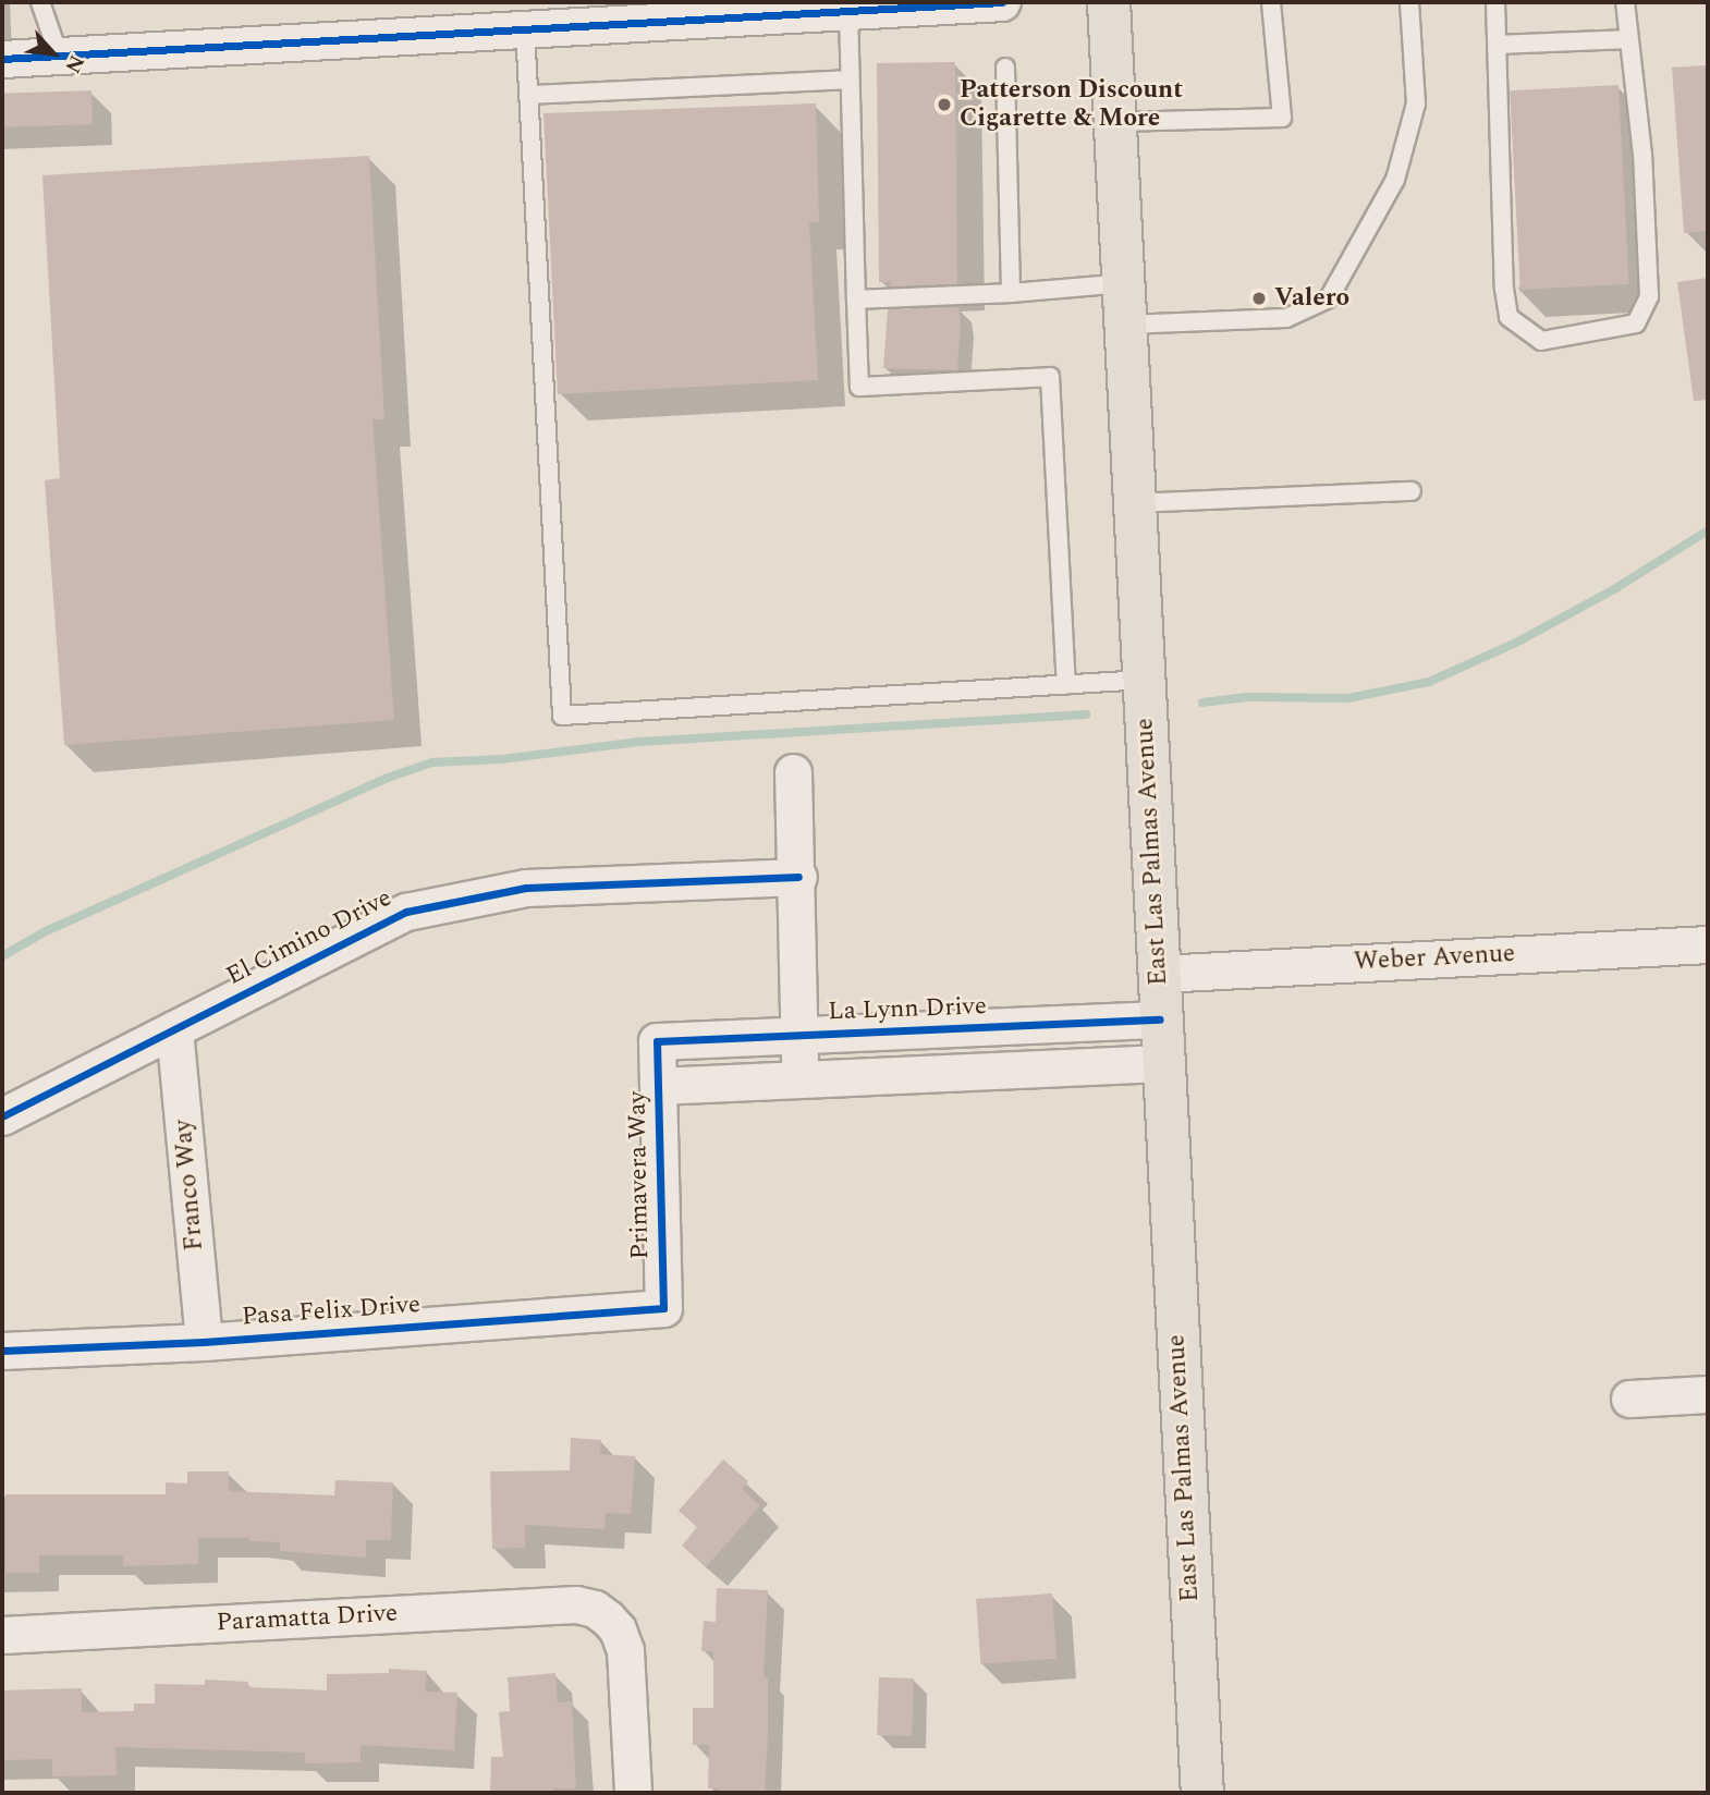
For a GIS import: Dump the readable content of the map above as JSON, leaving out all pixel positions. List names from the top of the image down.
{
  "streets": {
    "main road": ["East Las Palmas Avenue"],
    "street": [
      "El Cimino Drive",
      "Weber Avenue",
      "La Lynn Drive",
      "Primavera Way",
      "Franco Way",
      "Pasa Felix Drive",
      "Paramatta Drive"
    ]
  },
  "crossings": [
    ["East Las Palmas Avenue", "Weber Avenue"],
    ["East Las Palmas Avenue", "La Lynn Drive"],
    ["El Cimino Drive", "Franco Way"],
    ["La Lynn Drive", "Primavera Way"],
    ["Primavera Way", "Pasa Felix Drive"],
    ["Franco Way", "Pasa Felix Drive"]
  ],
  "places": ["Patterson Discount Cigarette & More", "Valero"],
  "north": "bottom right"
}
